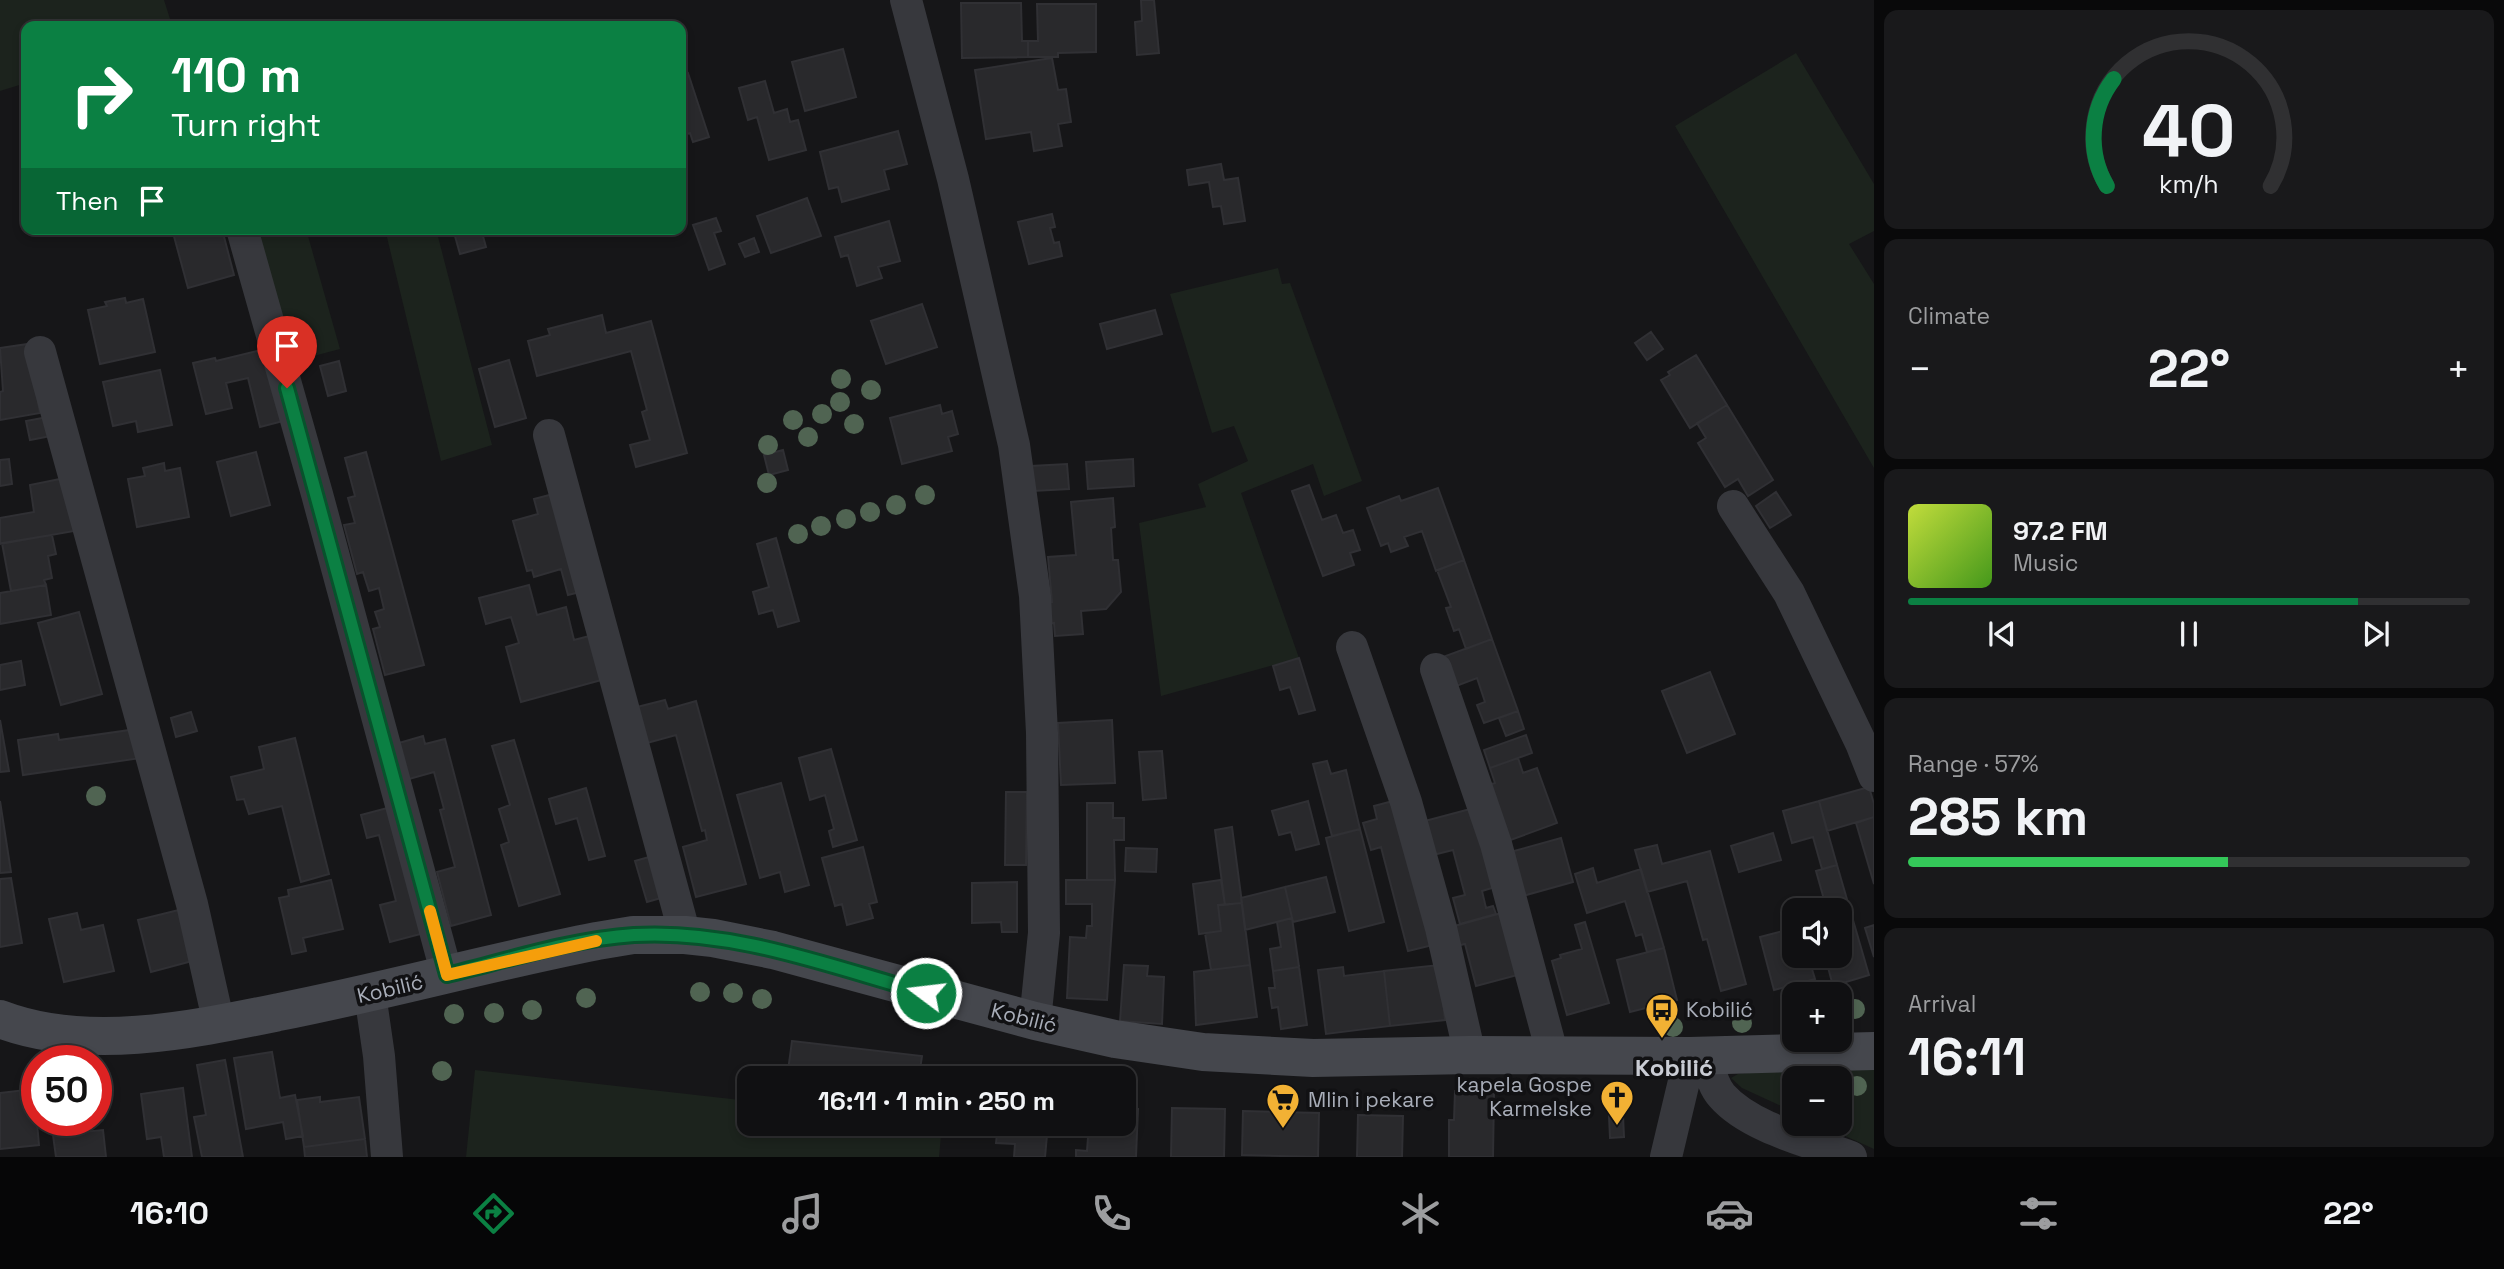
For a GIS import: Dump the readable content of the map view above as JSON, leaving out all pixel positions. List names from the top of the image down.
{
  "streets": {
    "main road": ["Kobilić"]
  },
  "districts": ["Kobilić"],
  "places": {
    "bus stop": ["Kobilić"],
    "church": ["kapela Gospe Karmelske"],
    "supermarket": ["Mlin i pekare"]
  },
  "page": {
    "turn": ["110 m", "Turn right"],
    "then": "Then",
    "tile": [
      "Climate",
      ["Range · 57%", "285 km"],
      ["Arrival", "16:11"]
    ],
    "heat": ["−", "22°", "+"],
    "song": ["97.2 FM", "Music"],
    "map_buttons": ["+", "−"],
    "limit": "50",
    "trip": "16:11 · 1 min · 250 m",
    "tabs": ["16:10", "22°"],
    "gauge": ["40", "km/h"]
  }
}
